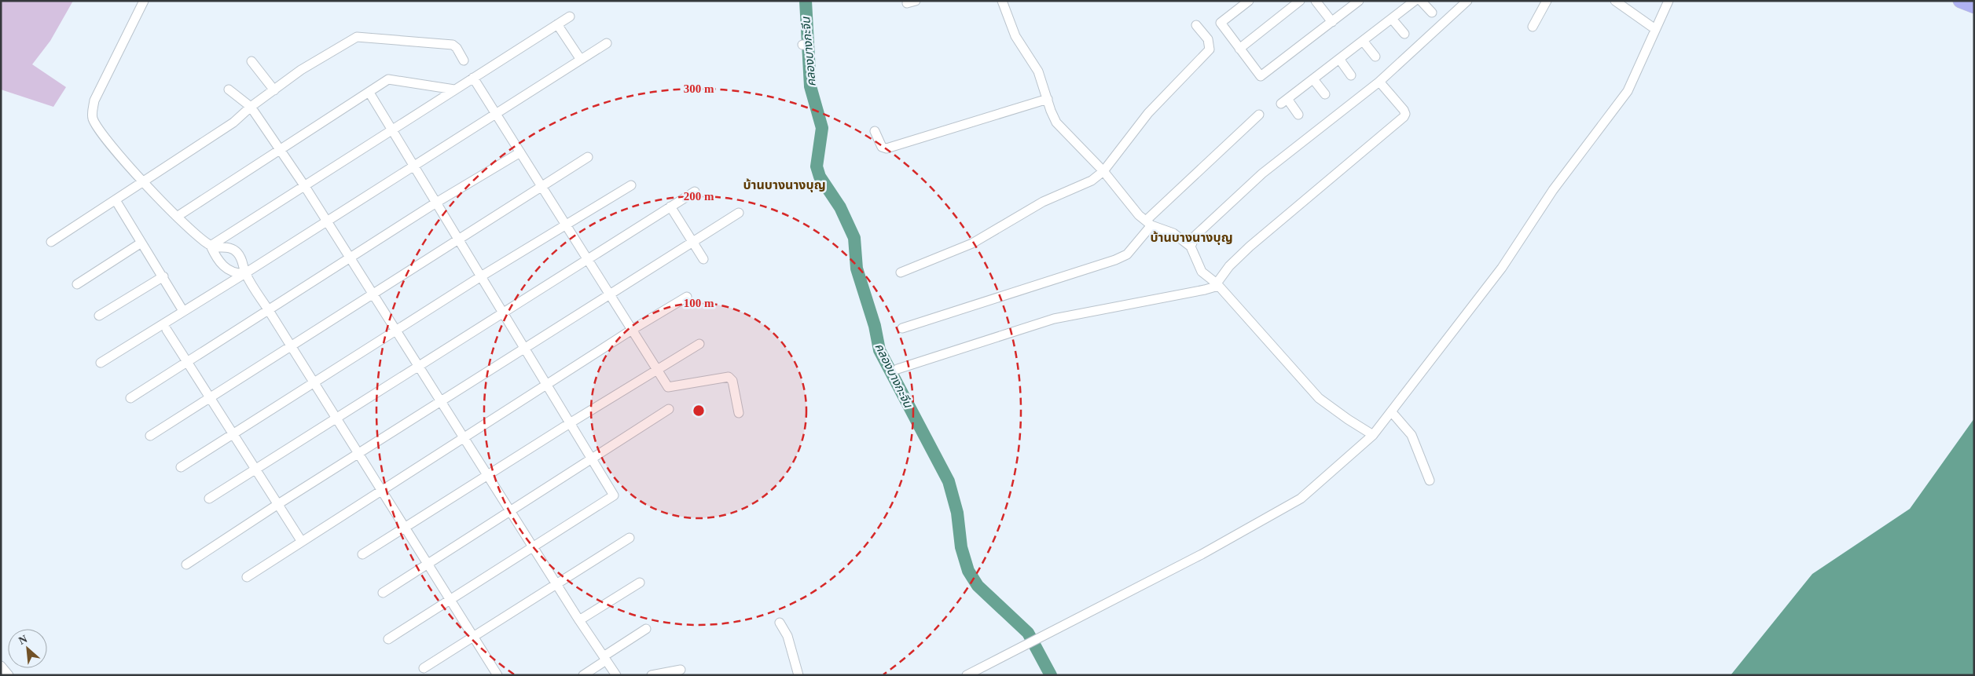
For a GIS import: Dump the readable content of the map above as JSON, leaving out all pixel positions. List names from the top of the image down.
{
  "districts": ["บ้านบางนางบุญ", "บ้านบางนางบุญ"],
  "water": ["คลองบางกะจีน"],
  "north": "top left",
  "rings": ["300 m", "200 m", "100 m"]
}
